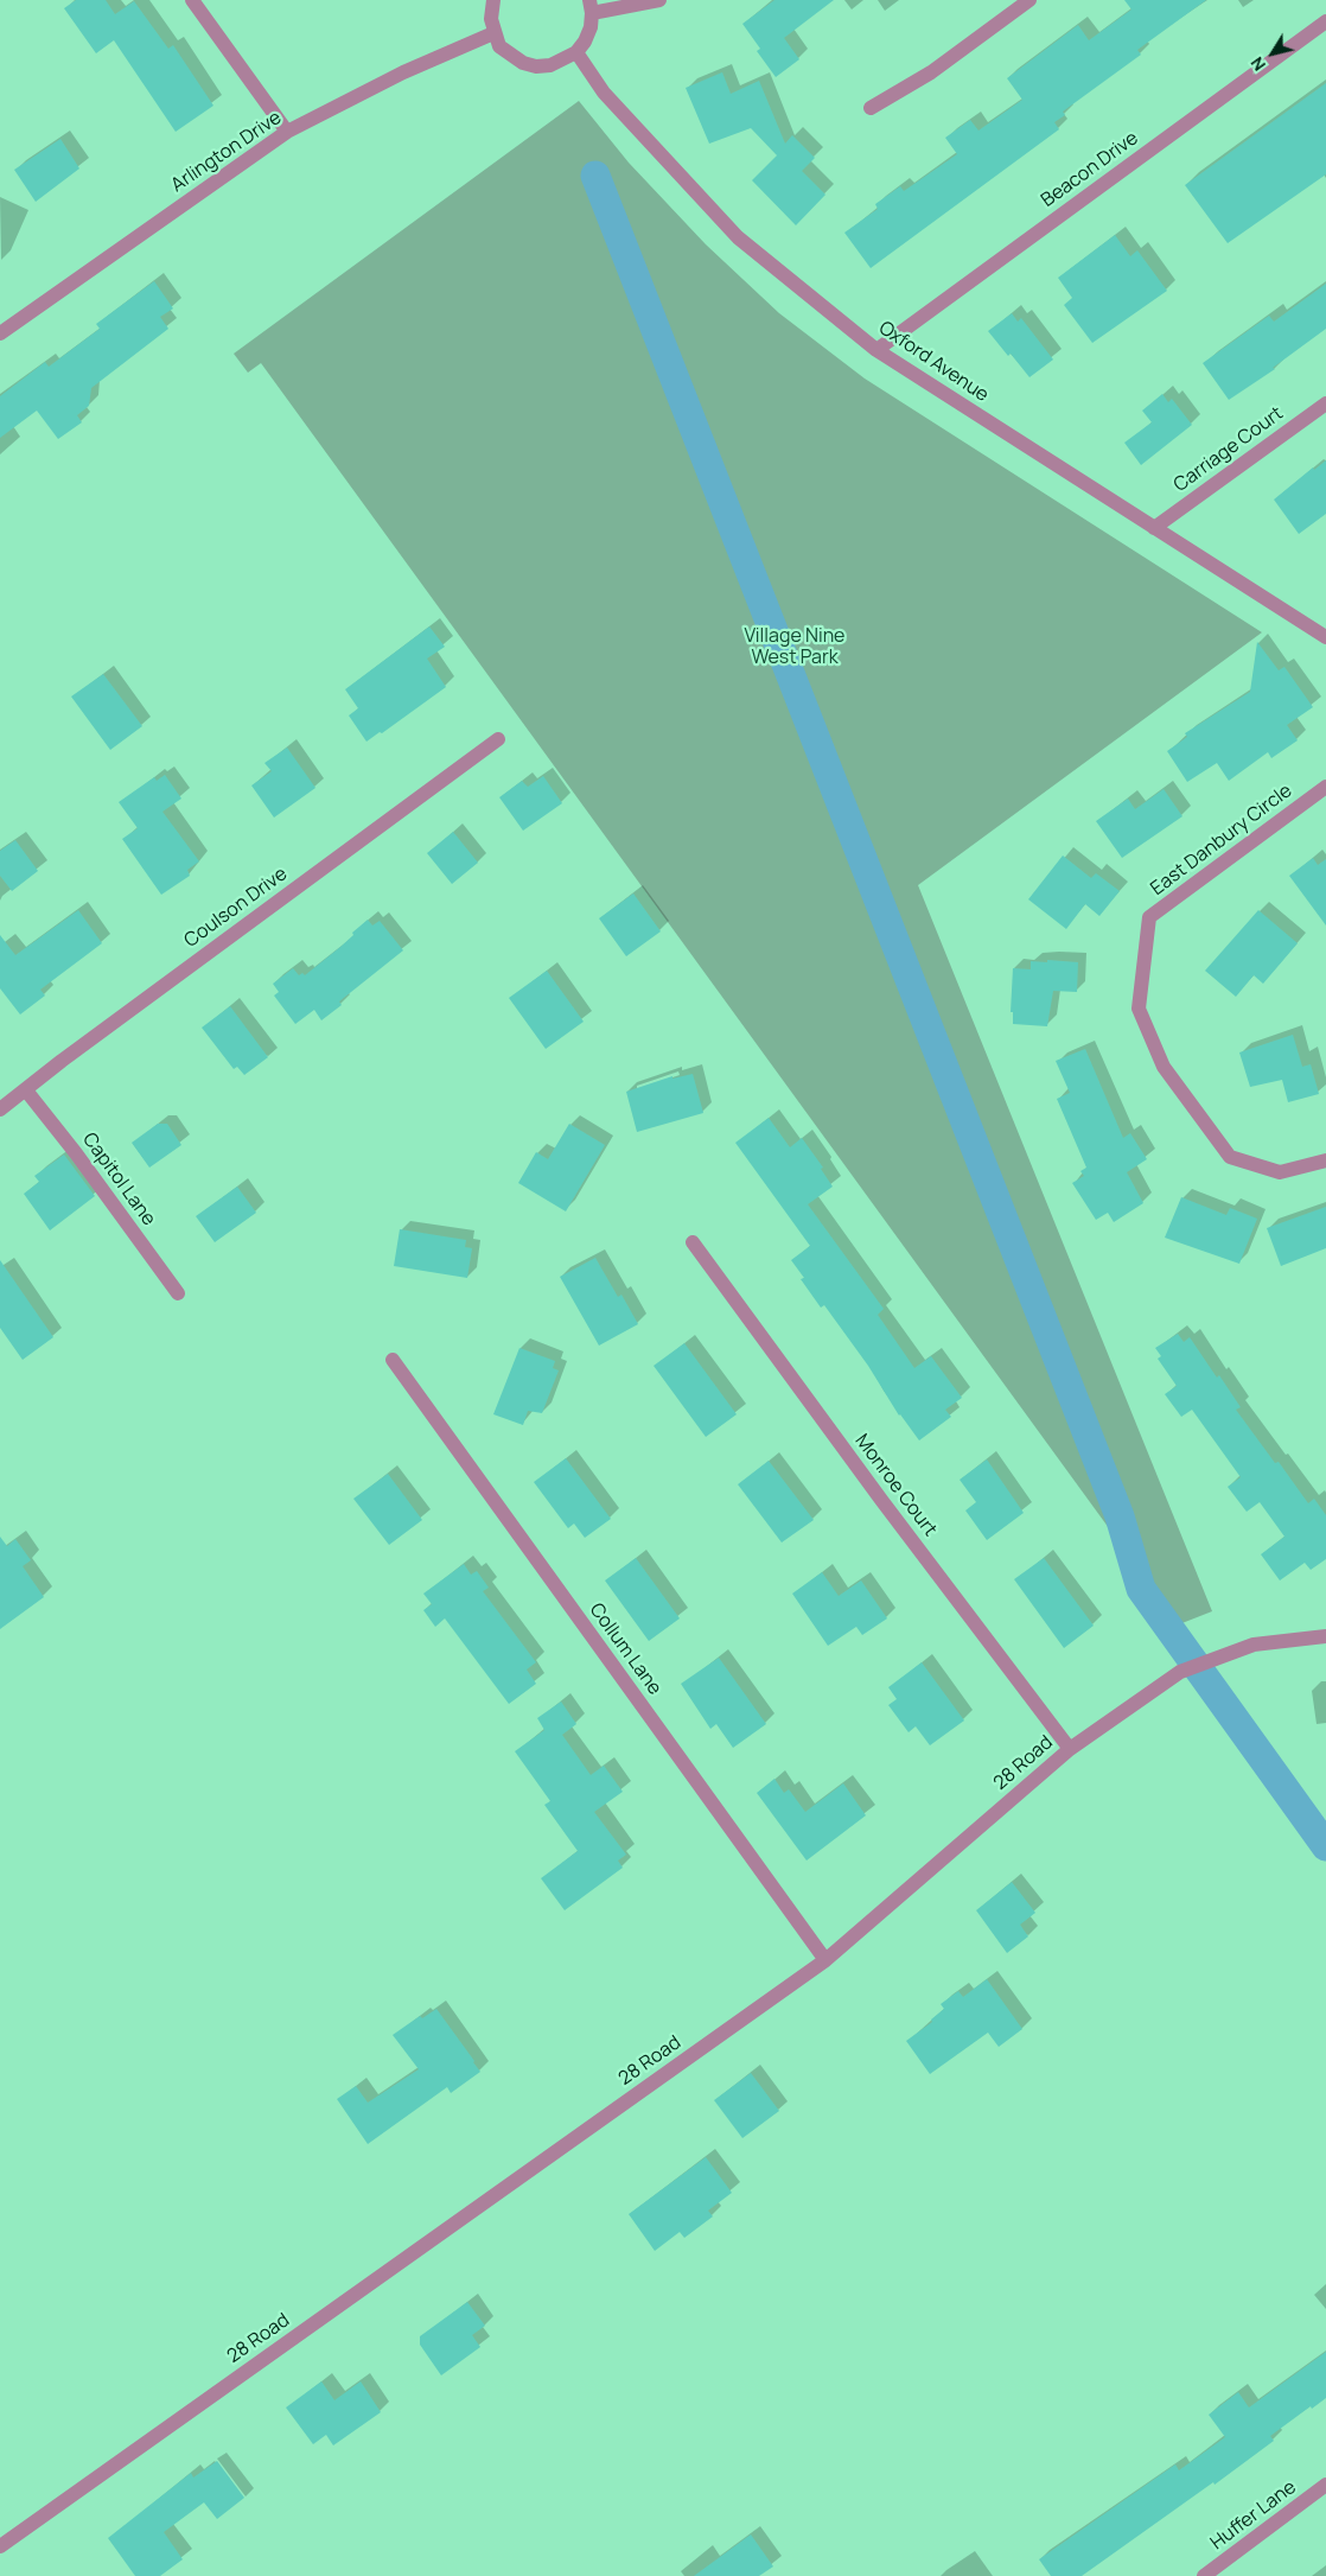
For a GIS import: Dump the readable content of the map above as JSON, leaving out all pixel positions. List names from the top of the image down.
{
  "streets": {
    "street": [
      "Arlington Drive",
      "Beacon Drive",
      "Oxford Avenue",
      "Carriage Court",
      "East Danbury Circle",
      "Coulson Drive",
      "Capitol Lane",
      "Monroe Court",
      "Collum Lane",
      "28 Road",
      "Huffer Lane"
    ]
  },
  "crossings": [
    ["Beacon Drive", "Oxford Avenue"],
    ["Oxford Avenue", "Carriage Court"],
    ["Coulson Drive", "Capitol Lane"],
    ["Monroe Court", "28 Road"],
    ["Collum Lane", "28 Road"]
  ],
  "parks": ["Village Nine West Park"],
  "north": "bottom left"
}
